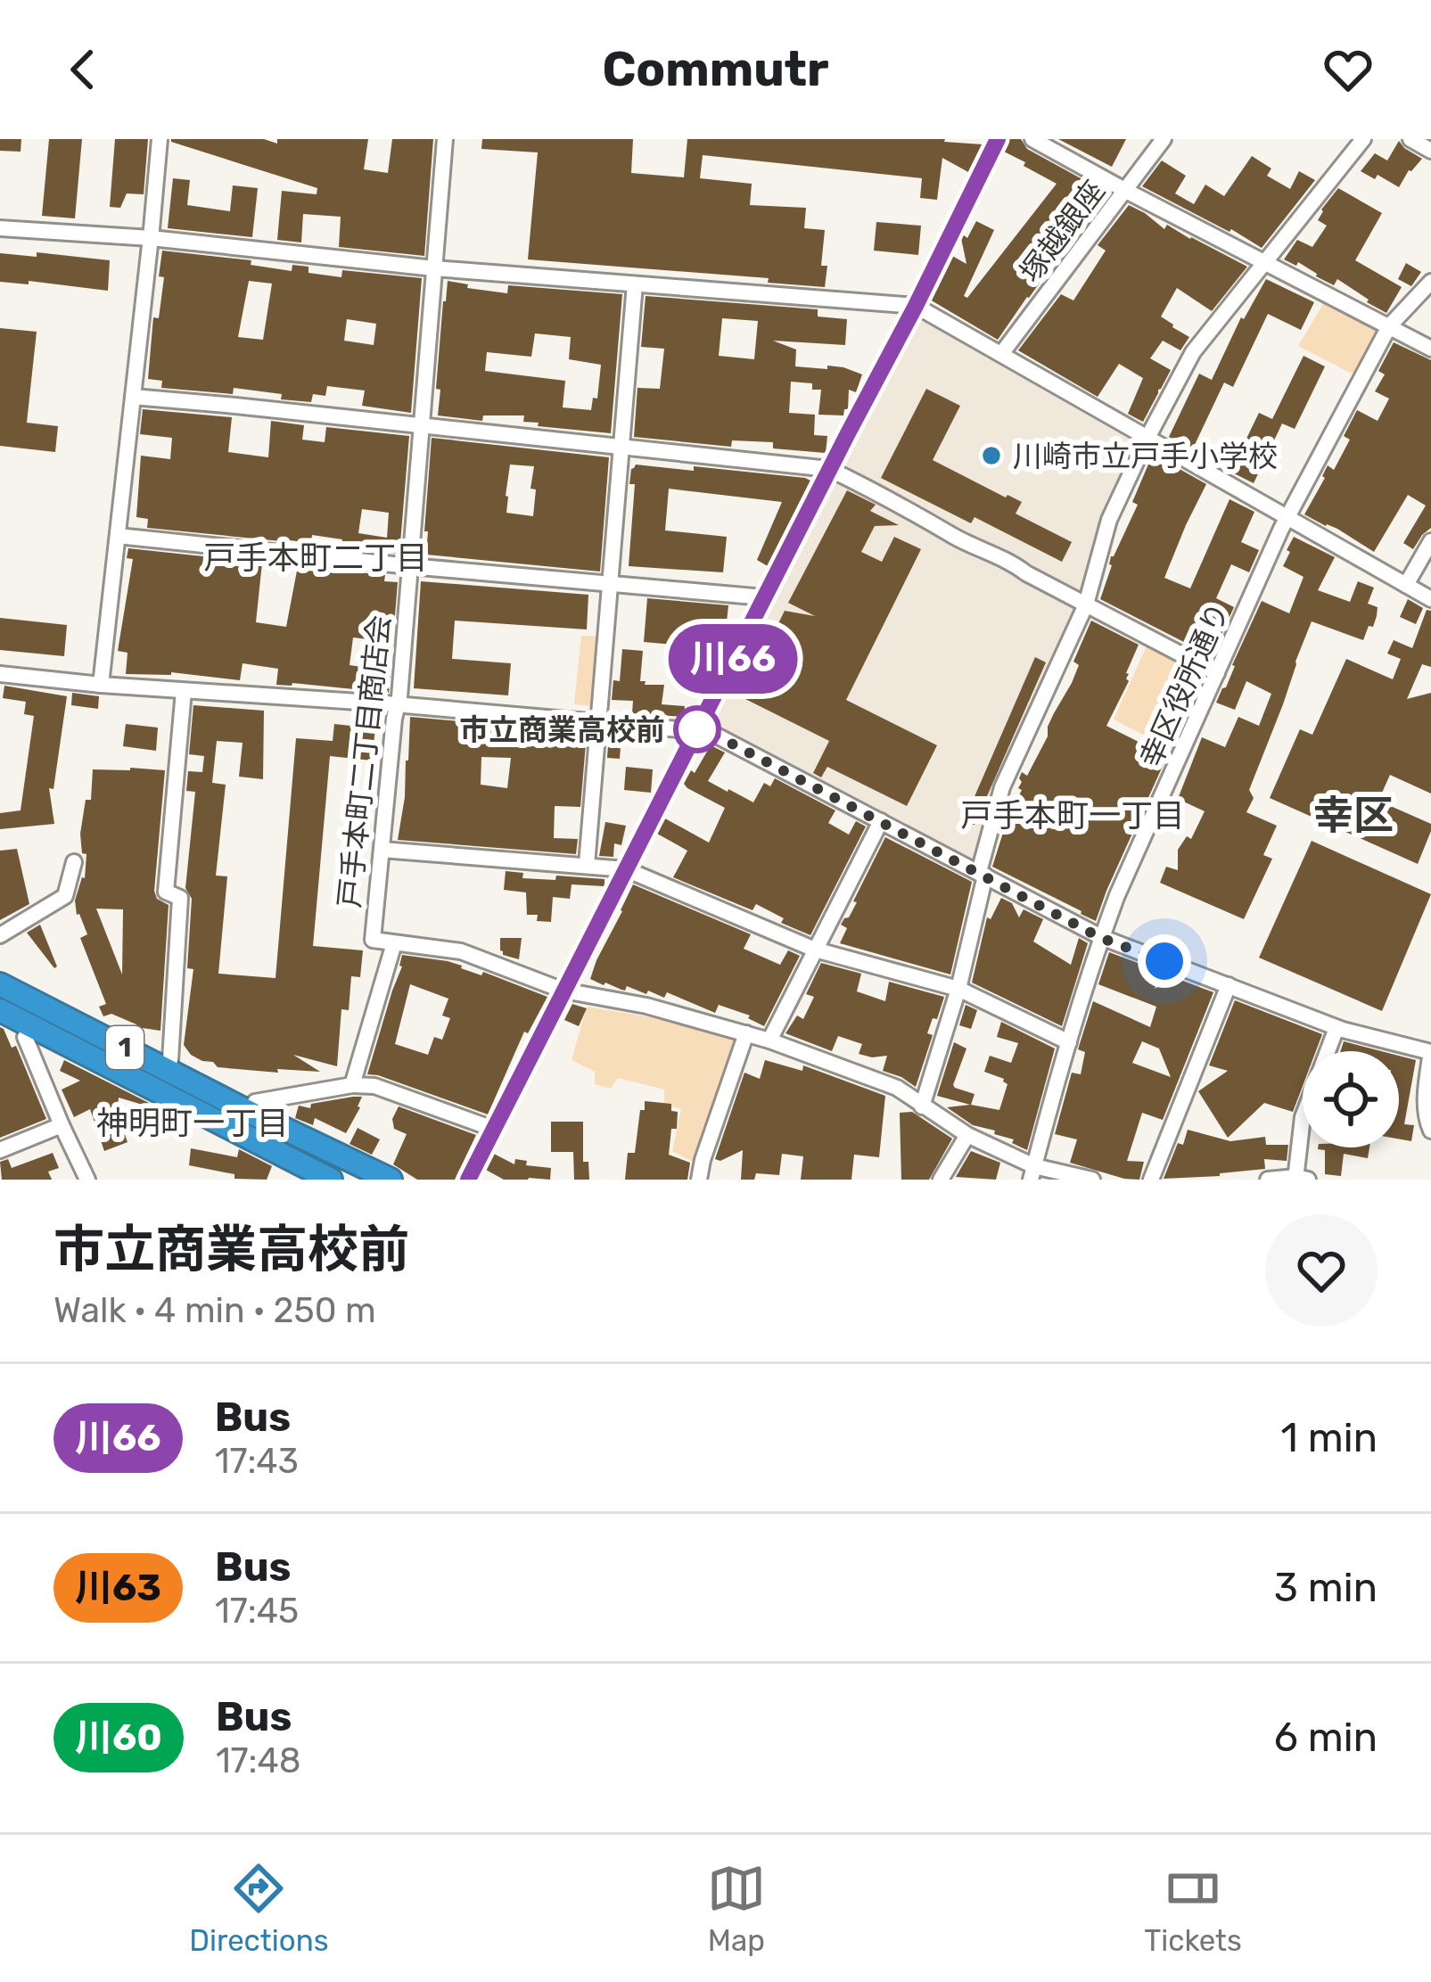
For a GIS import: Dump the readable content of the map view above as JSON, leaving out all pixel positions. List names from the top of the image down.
{
  "streets": {
    "highway": ["1"],
    "street": ["塚越銀座", "幸区役所通り", "戸手本町二丁目商店会"]
  },
  "districts": [
    "戸手本町二丁目",
    "戸手本町一丁目",
    "幸区",
    "神明町一丁目"
  ],
  "places": ["川崎市立戸手小学校", "市立商業高校前"],
  "lines": ["bus line 川66"],
  "page": {
    "header": "Commutr",
    "on_map": "川66",
    "heading": ["市立商業高校前", "Walk · 4 min · 250 m"],
    "list": [
      {
        "mark": "川66",
        "name": "Bus",
        "note": "17:43",
        "value": "1 min"
      },
      {
        "mark": "川63",
        "name": "Bus",
        "note": "17:45",
        "value": "3 min"
      },
      {
        "mark": "川60",
        "name": "Bus",
        "note": "17:48",
        "value": "6 min"
      }
    ],
    "tabs": ["Directions", "Map", "Tickets"]
  }
}
